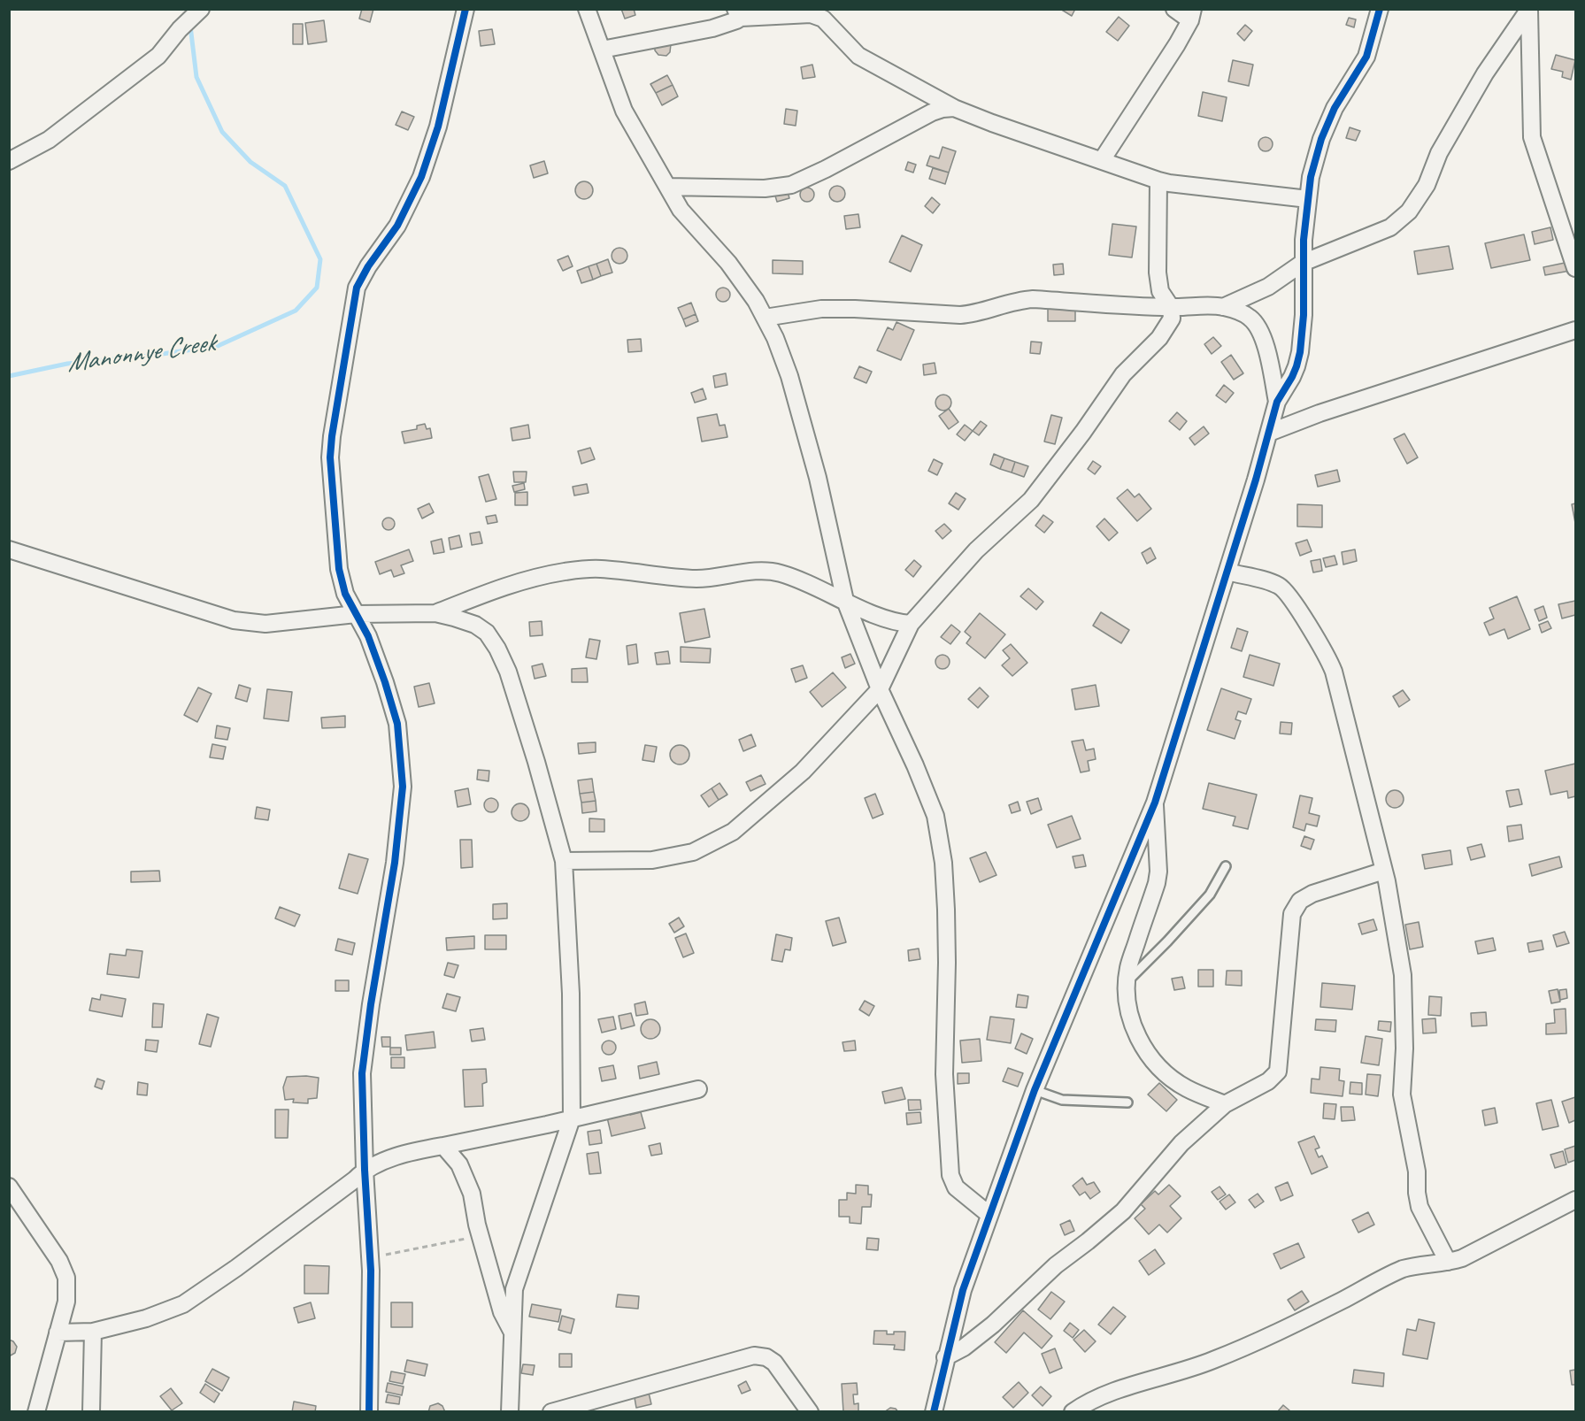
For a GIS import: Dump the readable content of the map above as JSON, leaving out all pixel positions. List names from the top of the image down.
{
  "water": ["Manonnye Creek"]
}
